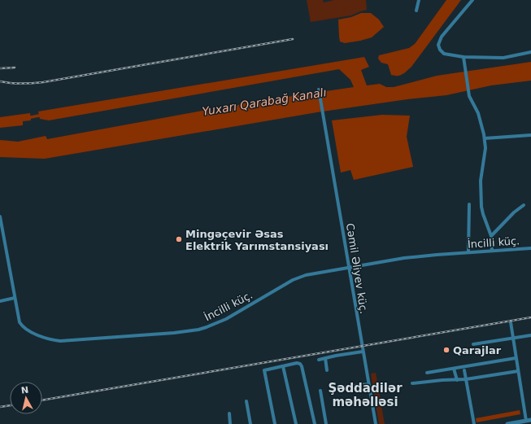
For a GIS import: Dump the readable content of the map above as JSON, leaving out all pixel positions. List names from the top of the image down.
{
  "streets": {
    "street": ["İncilli küç.", "Cəmil Əliyev küç."]
  },
  "crossings": [
    ["İncilli küç.", "Cəmil Əliyev küç."]
  ],
  "districts": ["Şəddadilər məhəlləsi"],
  "water": ["Yuxarı Qarabağ Kanalı"],
  "places": ["Mingəçevir Əsas Elektrik Yarımstansiyası", "Qarajlar"],
  "north": "top"
}
